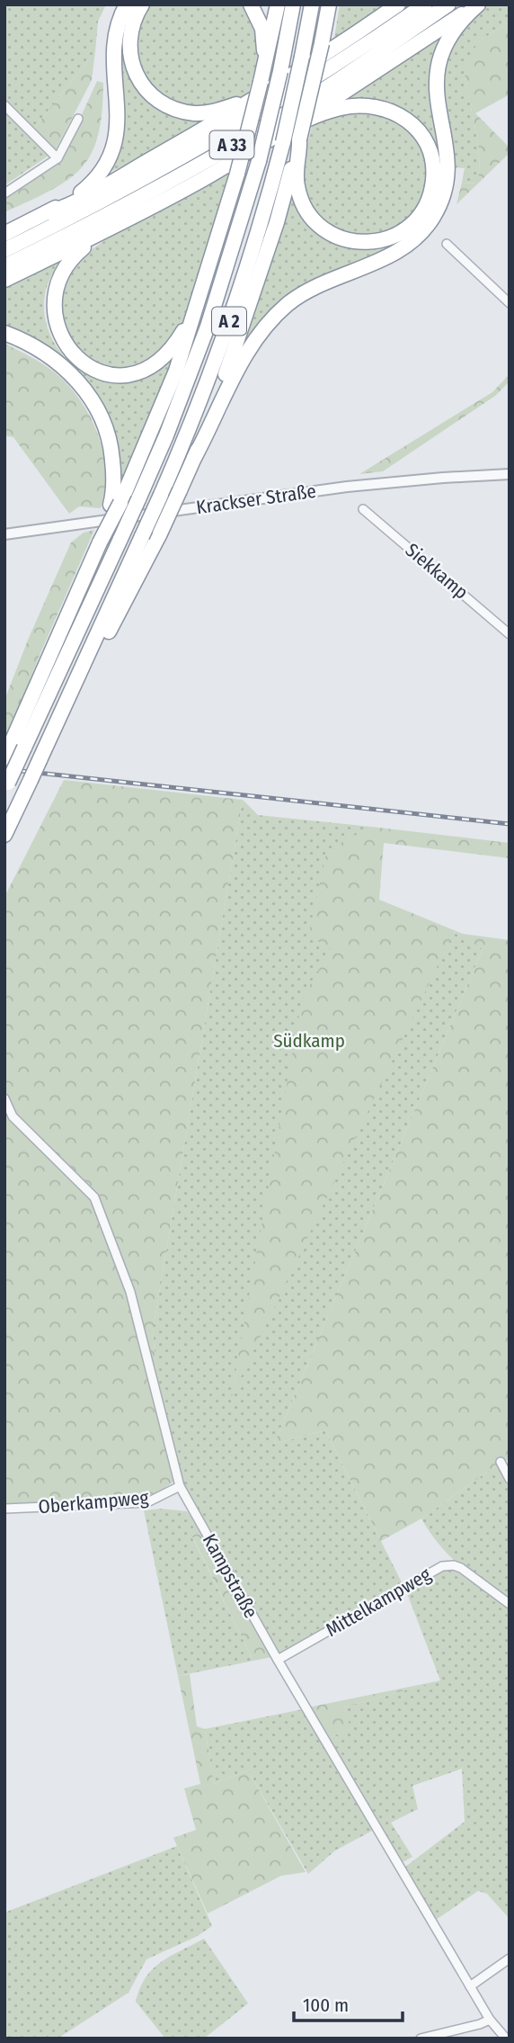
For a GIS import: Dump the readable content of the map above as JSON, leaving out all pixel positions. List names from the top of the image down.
{
  "streets": {
    "highway": ["A 33", "A 2"],
    "street": [
      "Krackser Straße",
      "Siekkamp",
      "Oberkampweg",
      "Kampstraße",
      "Mittelkampweg"
    ]
  },
  "crossings": [
    ["Oberkampweg", "Kampstraße"],
    ["Kampstraße", "Mittelkampweg"]
  ],
  "parks": ["Südkamp"],
  "scale_bar": "100 m"
}
